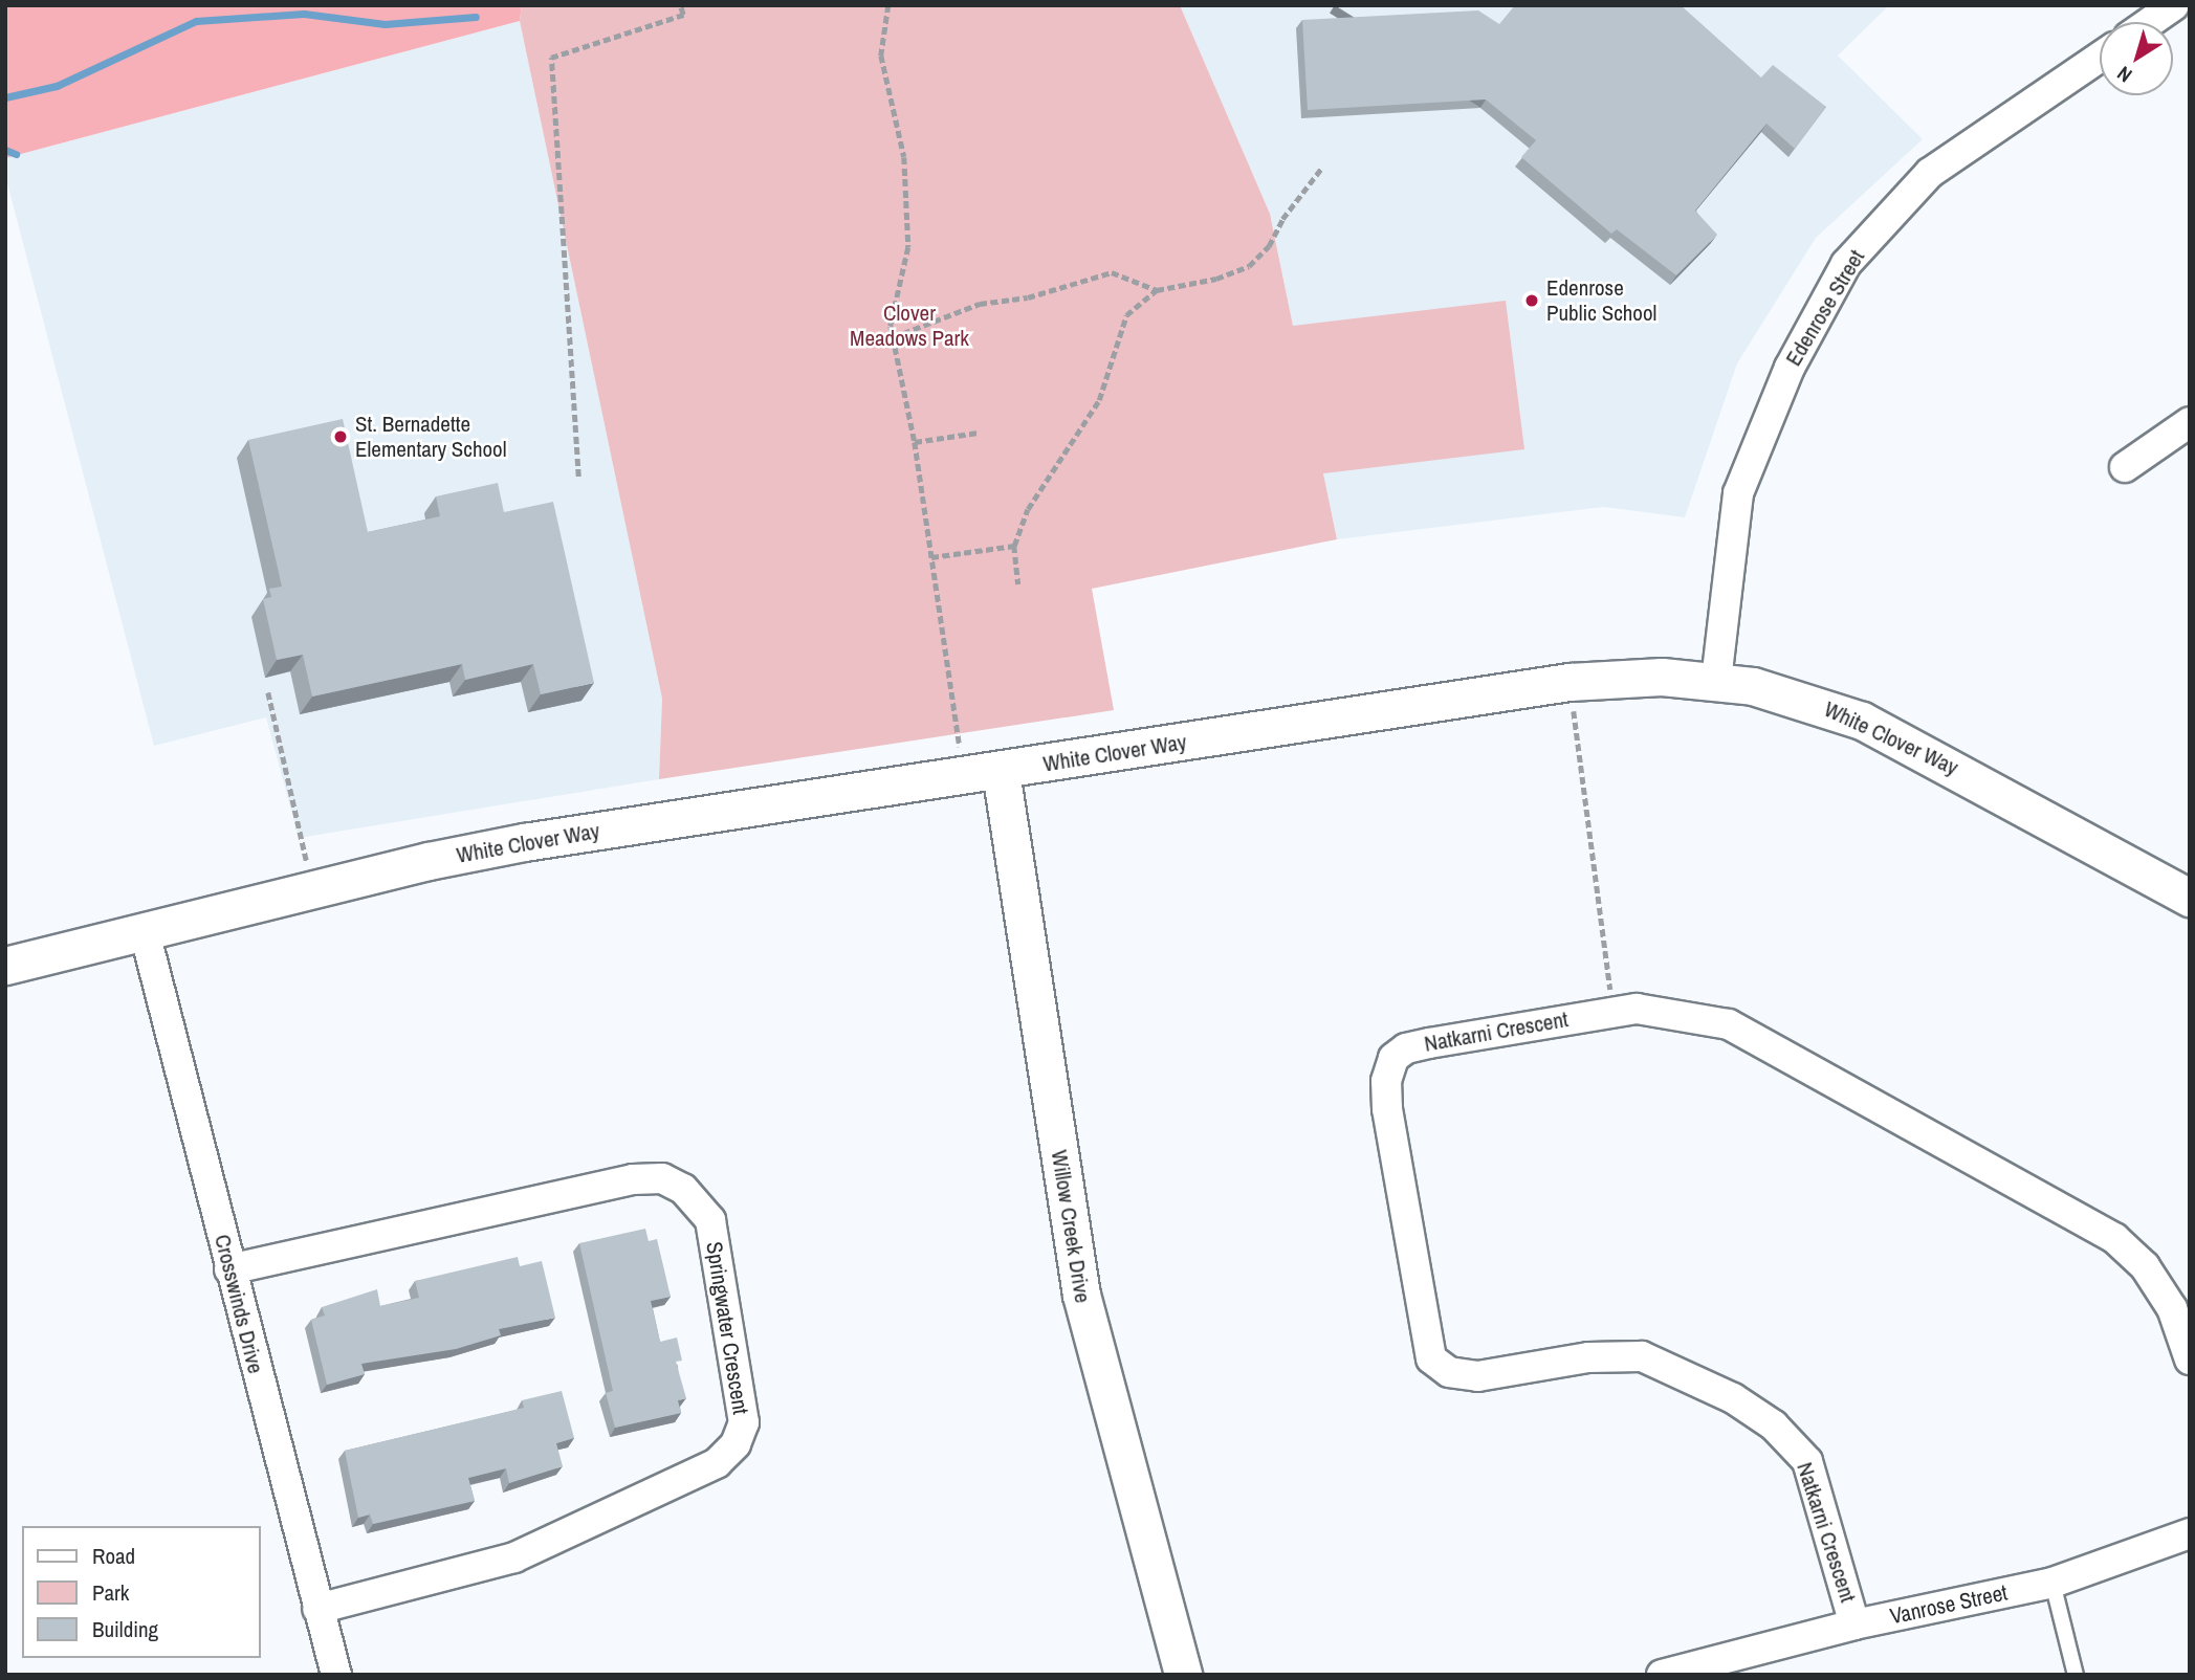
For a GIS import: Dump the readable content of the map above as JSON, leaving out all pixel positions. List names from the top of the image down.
{
  "streets": {
    "street": [
      "Edenrose Street",
      "White Clover Way",
      "Natkarni Crescent",
      "Willow Creek Drive",
      "Crosswinds Drive",
      "Springwater Crescent",
      "Vanrose Street"
    ]
  },
  "crossings": [
    ["Edenrose Street", "White Clover Way"],
    ["White Clover Way", "Willow Creek Drive"],
    ["White Clover Way", "Crosswinds Drive"],
    ["Natkarni Crescent", "Vanrose Street"],
    ["Crosswinds Drive", "Springwater Crescent"]
  ],
  "parks": ["Clover Meadows Park"],
  "places": ["Edenrose Public School", "St. Bernadette Elementary School"],
  "legend": ["Road", "Park", "Building"],
  "north": "bottom left"
}
